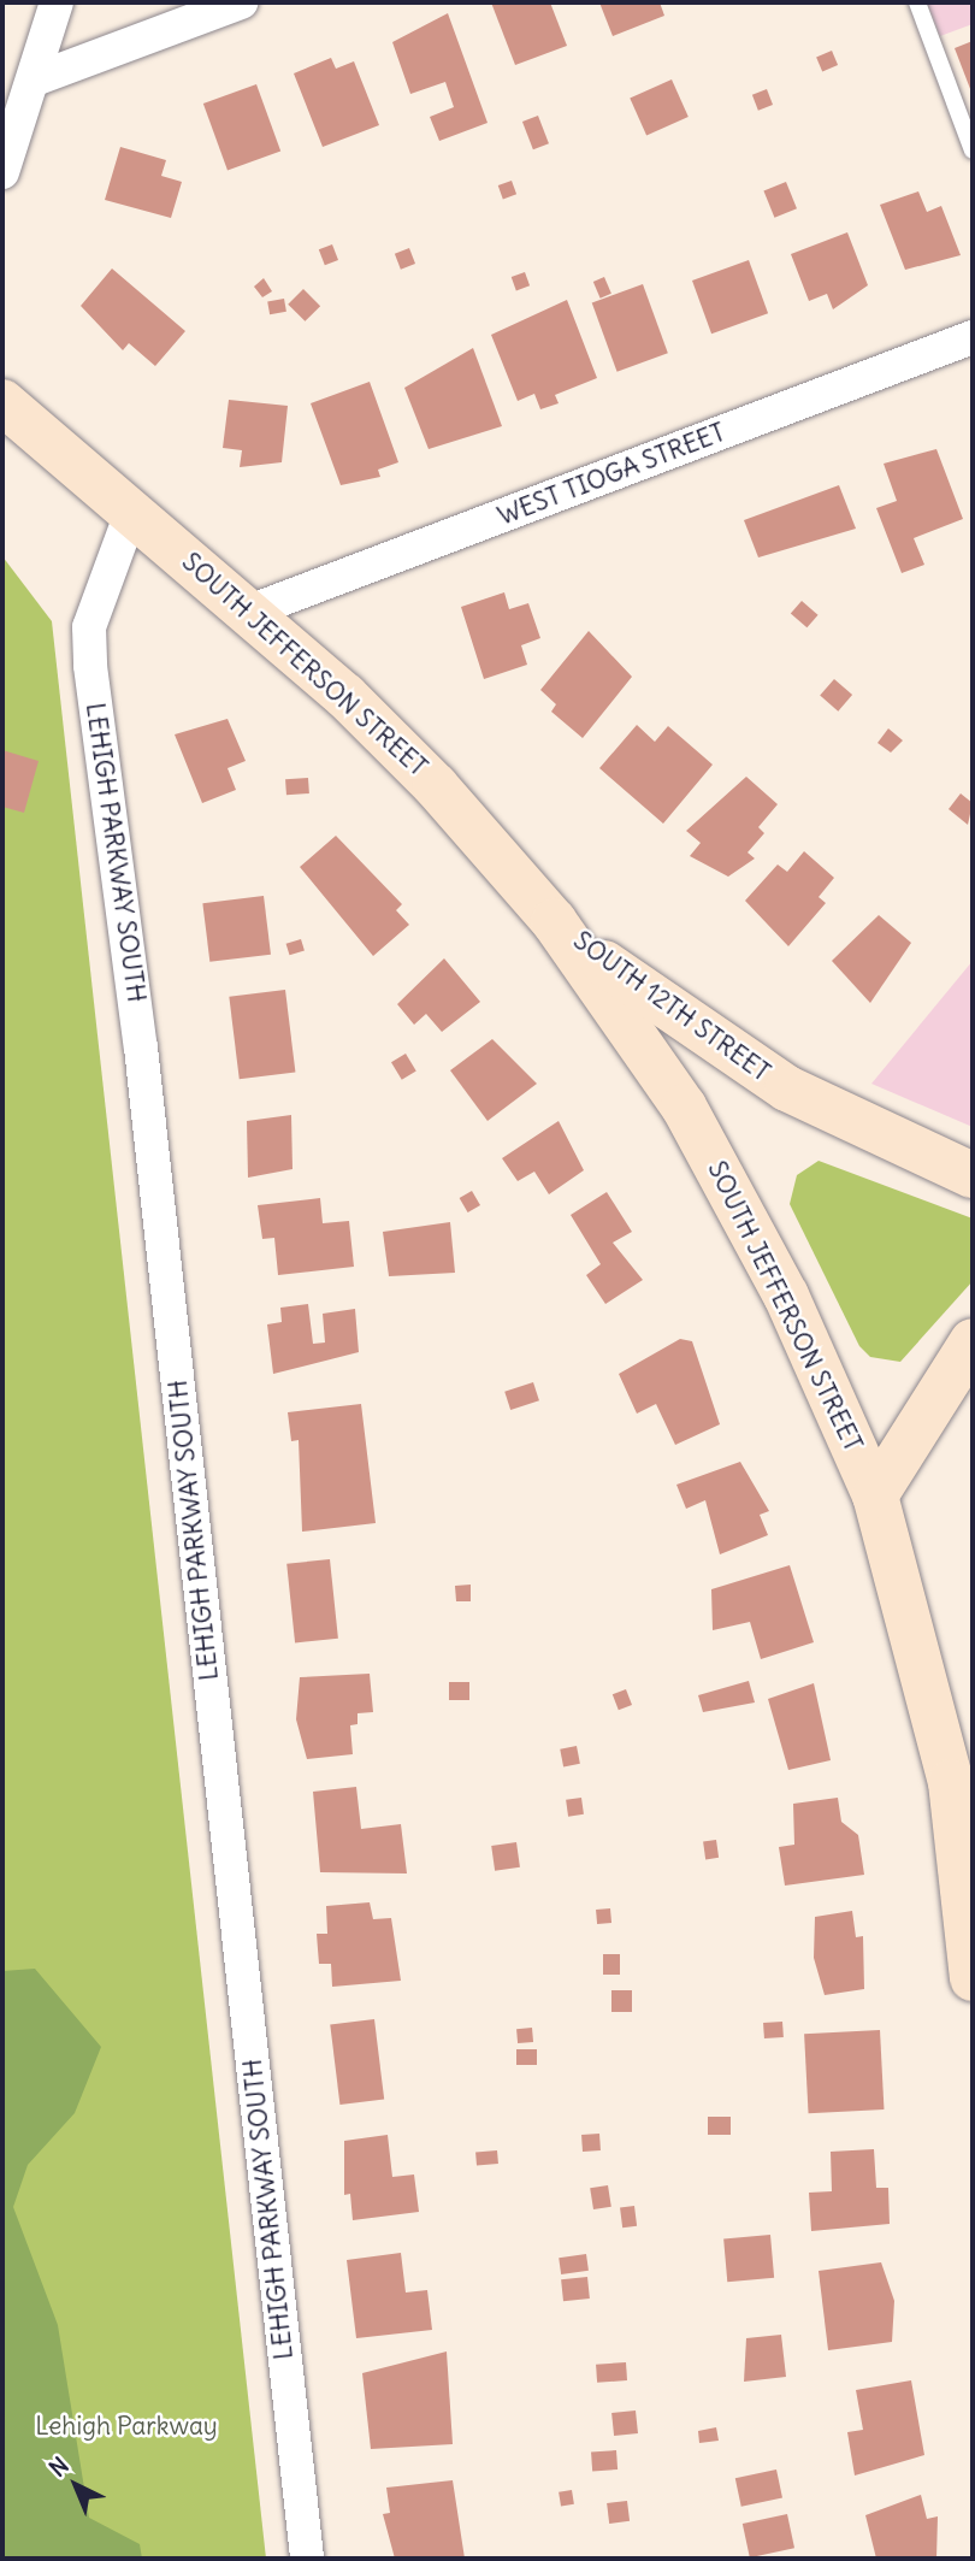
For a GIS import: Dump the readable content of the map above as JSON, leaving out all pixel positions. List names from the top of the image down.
{
  "streets": {
    "main road": ["SOUTH JEFFERSON STREET", "SOUTH 12TH STREET"],
    "street": ["WEST TIOGA STREET", "LEHIGH PARKWAY SOUTH"]
  },
  "crossings": [
    ["WEST TIOGA STREET", "SOUTH JEFFERSON STREET"],
    ["SOUTH JEFFERSON STREET", "LEHIGH PARKWAY SOUTH"],
    ["SOUTH JEFFERSON STREET", "SOUTH 12TH STREET"]
  ],
  "parks": ["Lehigh Parkway"],
  "north": "top left"
}
